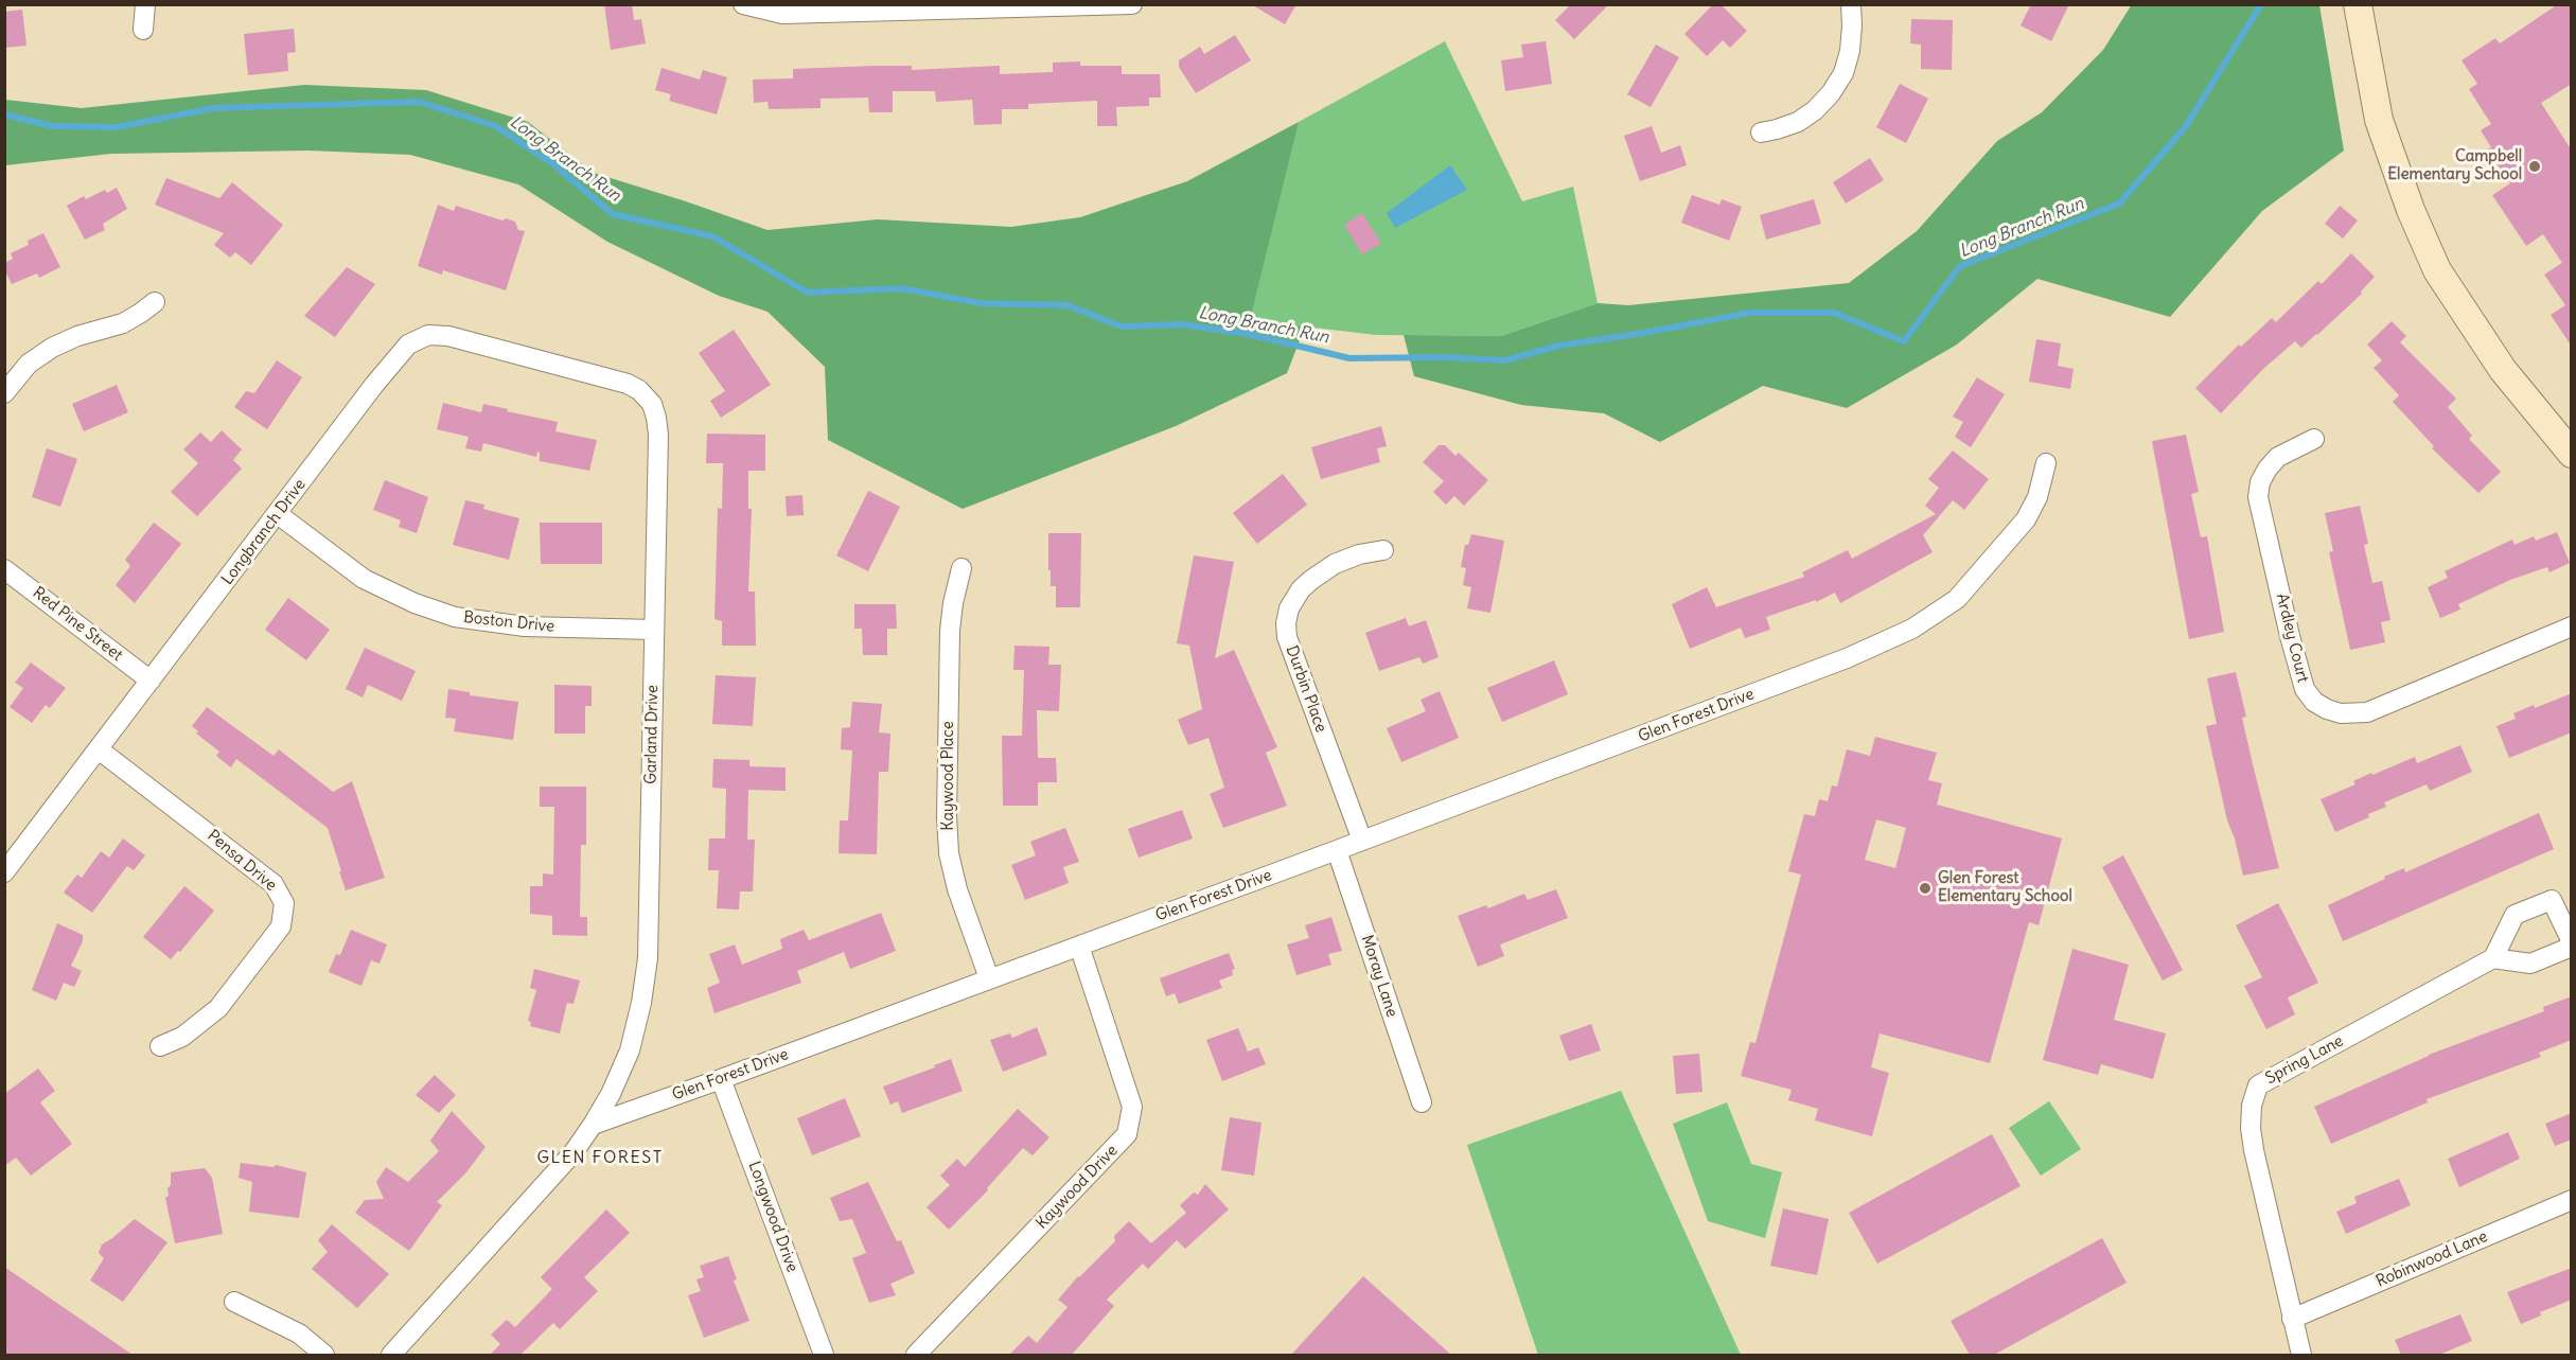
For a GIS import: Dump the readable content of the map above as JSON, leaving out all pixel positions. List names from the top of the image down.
{
  "streets": {
    "street": [
      "Longbranch Drive",
      "Boston Drive",
      "Red Pine Street",
      "Ardley Court",
      "Durbin Place",
      "Glen Forest Drive",
      "Garland Drive",
      "Kaywood Place",
      "Pensa Drive",
      "Moray Lane",
      "Spring Lane",
      "Kaywood Drive",
      "Longwood Drive",
      "Robinwood Lane"
    ]
  },
  "crossings": [
    ["Longbranch Drive", "Boston Drive"],
    ["Longbranch Drive", "Red Pine Street"],
    ["Longbranch Drive", "Garland Drive"],
    ["Longbranch Drive", "Pensa Drive"],
    ["Boston Drive", "Garland Drive"],
    ["Durbin Place", "Glen Forest Drive"],
    ["Glen Forest Drive", "Garland Drive"],
    ["Glen Forest Drive", "Kaywood Place"],
    ["Glen Forest Drive", "Moray Lane"],
    ["Glen Forest Drive", "Kaywood Drive"],
    ["Glen Forest Drive", "Longwood Drive"],
    ["Spring Lane", "Robinwood Lane"]
  ],
  "districts": ["GLEN FOREST"],
  "water": ["Long Branch Run"],
  "places": ["Campbell Elementary School", "Glen Forest Elementary School"]
}
